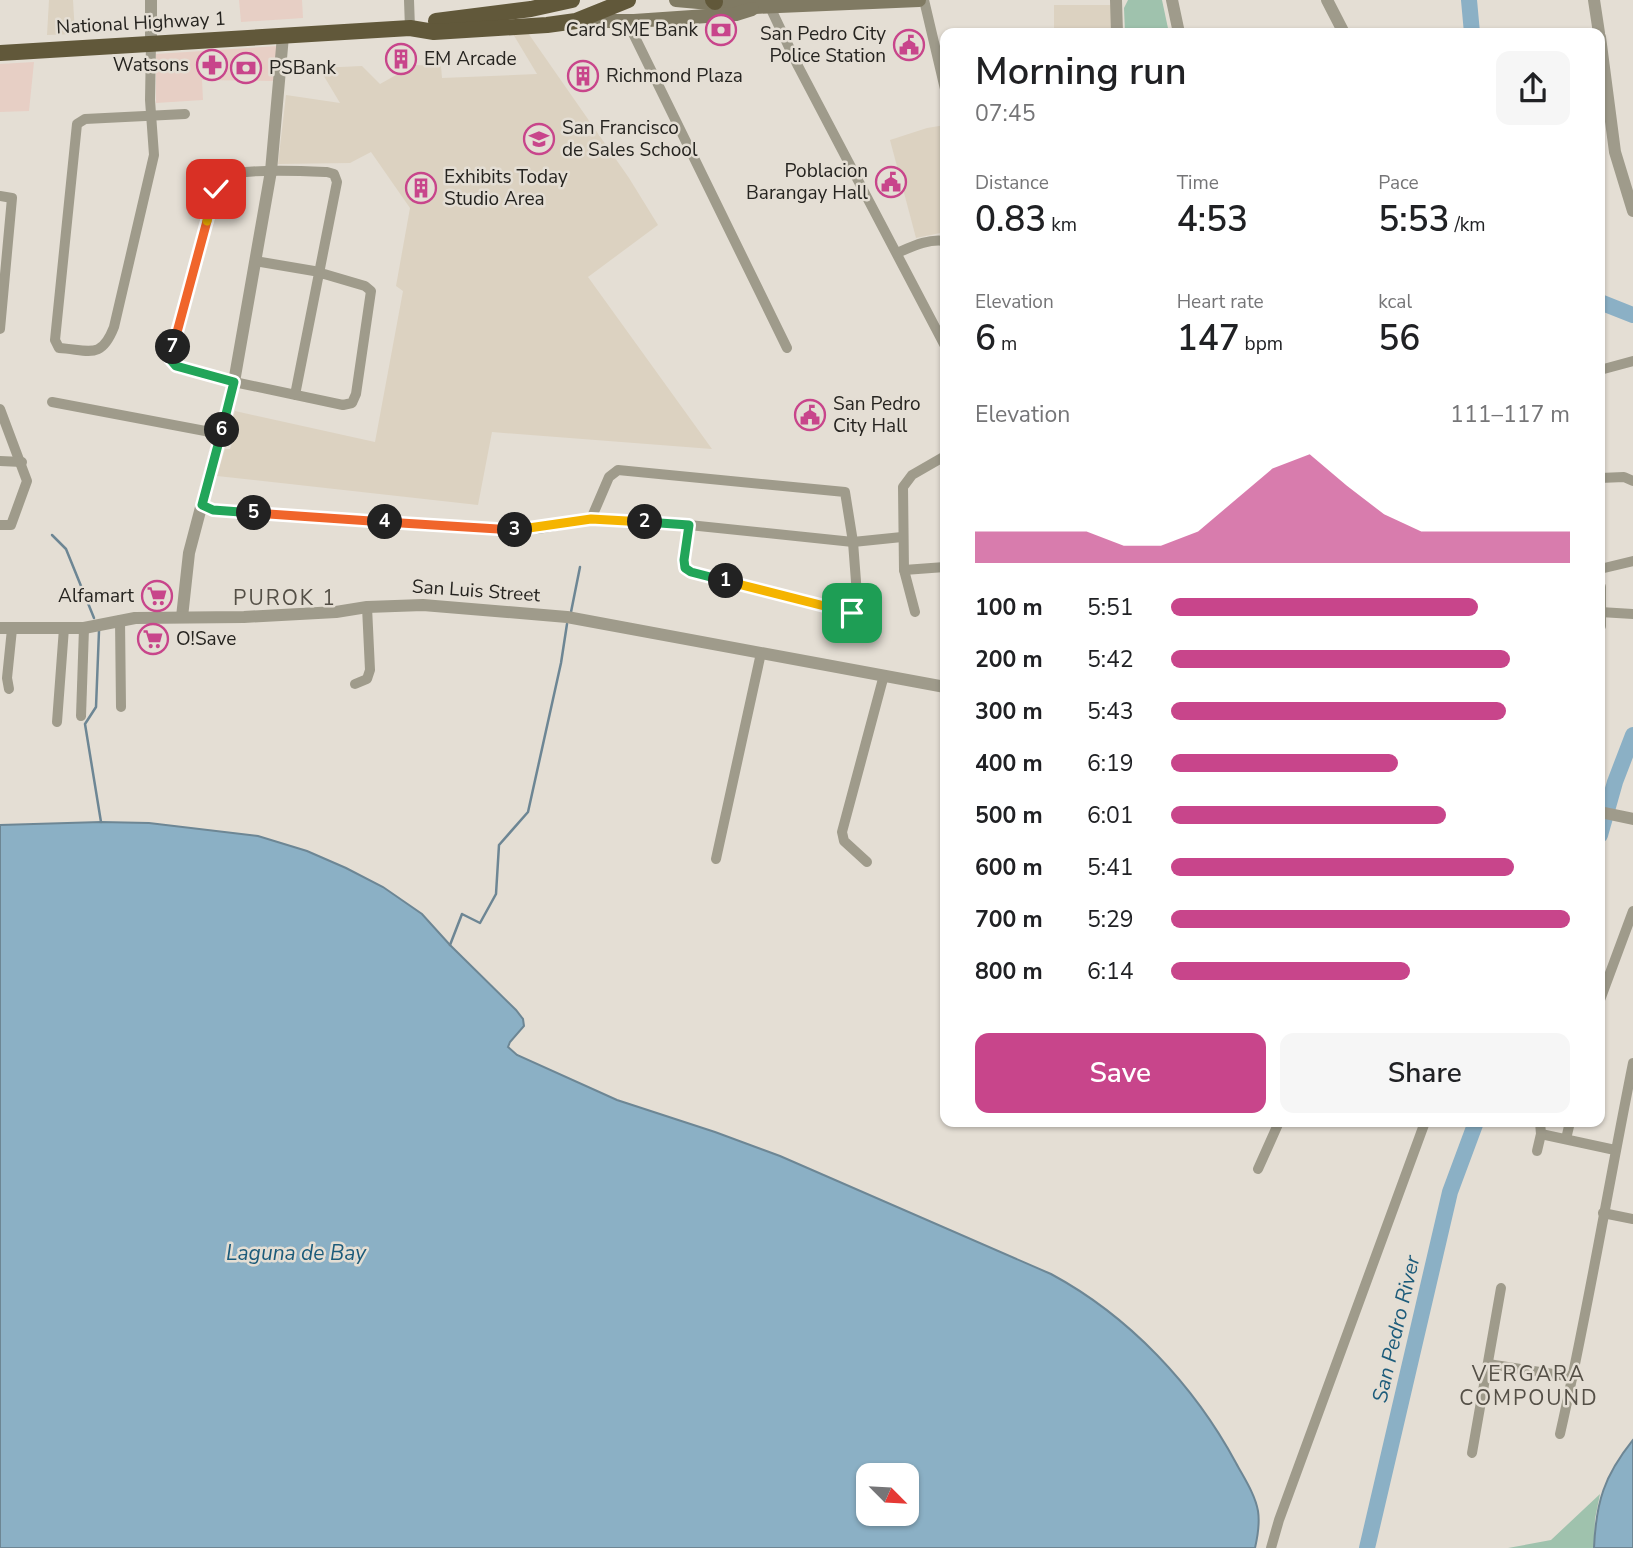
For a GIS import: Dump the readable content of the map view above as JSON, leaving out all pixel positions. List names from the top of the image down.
{
  "streets": {
    "highway": ["National Highway 1"],
    "street": ["San Luis Street"]
  },
  "districts": ["PUROK 1", "VERGARA COMPOUND"],
  "water": ["Laguna de Bay", "San Pedro River"],
  "places": {
    "bank": ["Card SME Bank", "PSBank"],
    "public building": ["San Pedro City Police Station", "Poblacion Barangay Hall", "San Pedro City Hall"],
    "building": ["EM Arcade", "Richmond Plaza", "Exhibits Today Studio Area"],
    "pharmacy": ["Watsons"],
    "school or university": ["San Francisco de Sales School"],
    "supermarket": ["Alfamart", "O!Save"]
  },
  "north": "bottom right",
  "page": {
    "heading": ["Morning run", "07:45"],
    "stats": [
      ["Distance", "0.83 km"],
      ["Time", "4:53"],
      ["Pace", "5:53 /km"],
      ["Elevation", "6 m"],
      ["Heart rate", "147 bpm"],
      ["kcal", "56"]
    ],
    "pins": [
      "7",
      "6",
      "5",
      "2",
      "4",
      "3",
      "1"
    ],
    "chart": ["Elevation", "111–117 m"],
    "list": [
      {
        "name": "100 m",
        "note": "5:51"
      },
      {
        "name": "200 m",
        "note": "5:42"
      },
      {
        "name": "300 m",
        "note": "5:43"
      },
      {
        "name": "400 m",
        "note": "6:19"
      },
      {
        "name": "500 m",
        "note": "6:01"
      },
      {
        "name": "600 m",
        "note": "5:41"
      },
      {
        "name": "700 m",
        "note": "5:29"
      },
      {
        "name": "800 m",
        "note": "6:14"
      }
    ],
    "buttons": ["Save", "Share"]
  }
}
